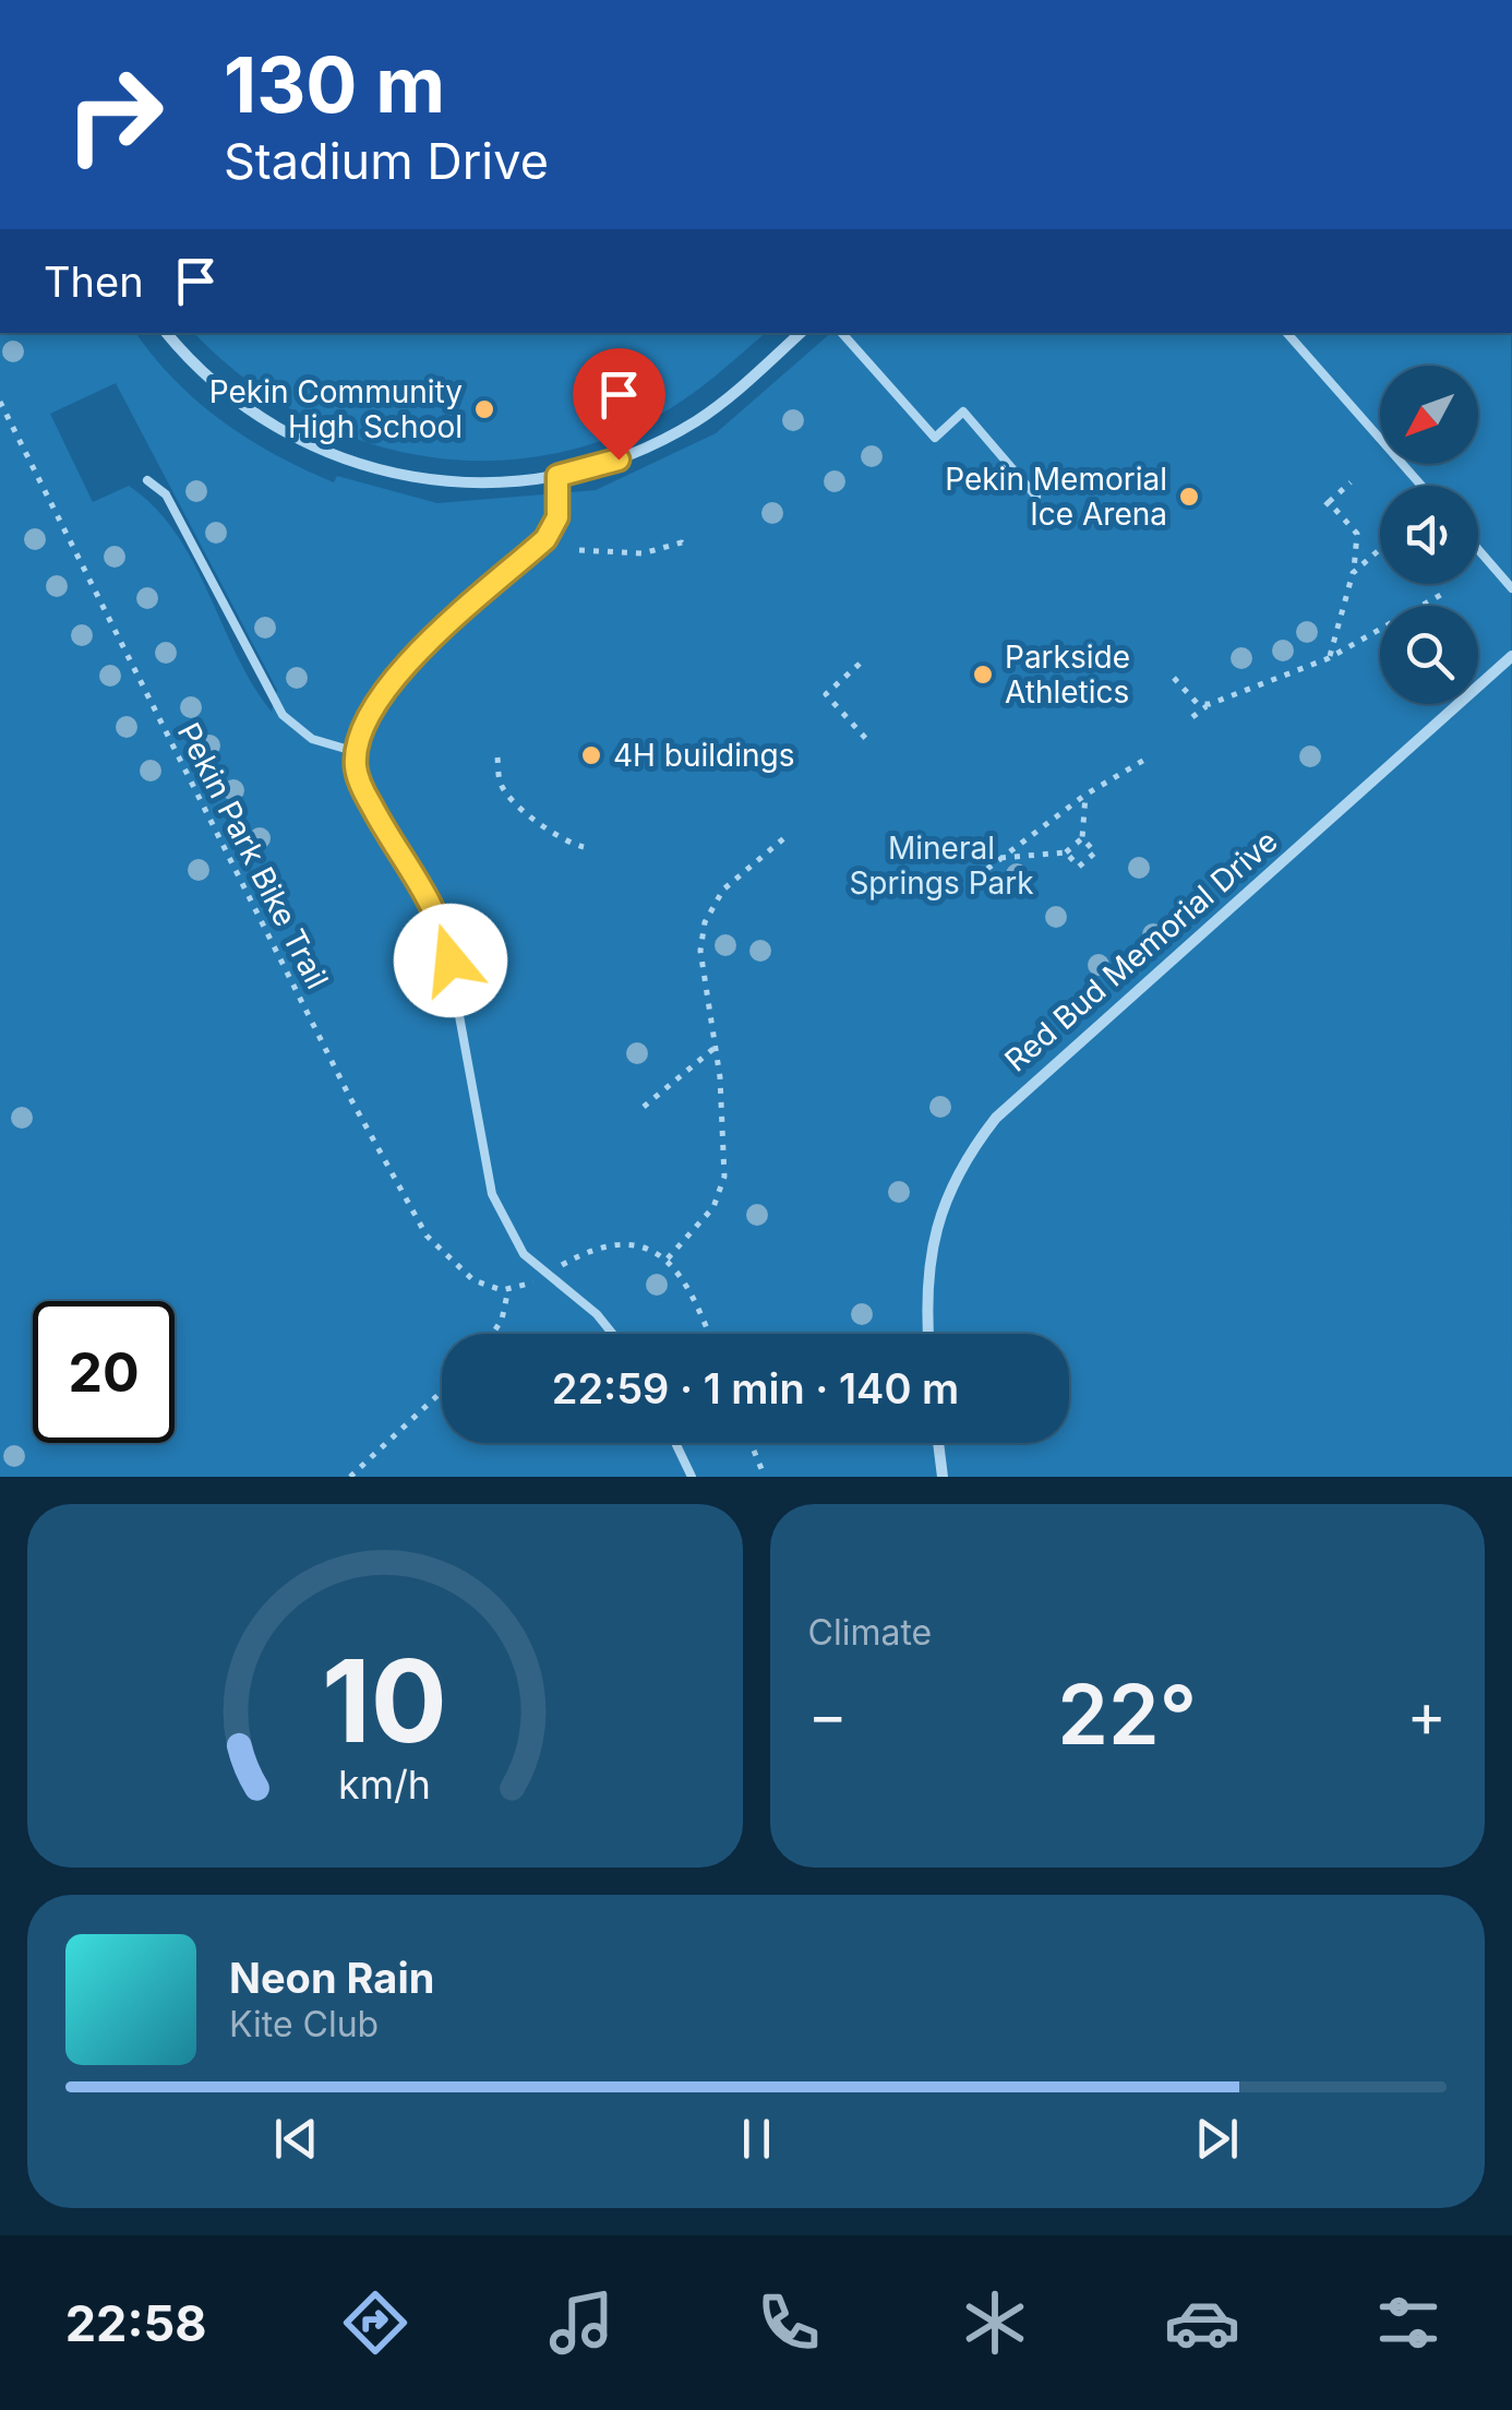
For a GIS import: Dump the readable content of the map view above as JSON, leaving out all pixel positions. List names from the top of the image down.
{
  "streets": {
    "street": ["Red Bud Memorial Drive"],
    "path": ["Pekin Park Bike Trail"]
  },
  "parks": ["Mineral Springs Park"],
  "places": [
    "Pekin Community High School",
    "Pekin Memorial Ice Arena",
    "Parkside Athletics",
    "4H buildings"
  ],
  "north": "bottom left",
  "page": {
    "turn": ["130 m", "Stadium Drive"],
    "then": "Then",
    "limit": "20",
    "trip": "22:59 · 1 min · 140 m",
    "tile": "Climate",
    "heat": ["−", "22°", "+"],
    "song": ["Neon Rain", "Kite Club"],
    "tabs": "22:58",
    "gauge": ["10", "km/h"]
  }
}
